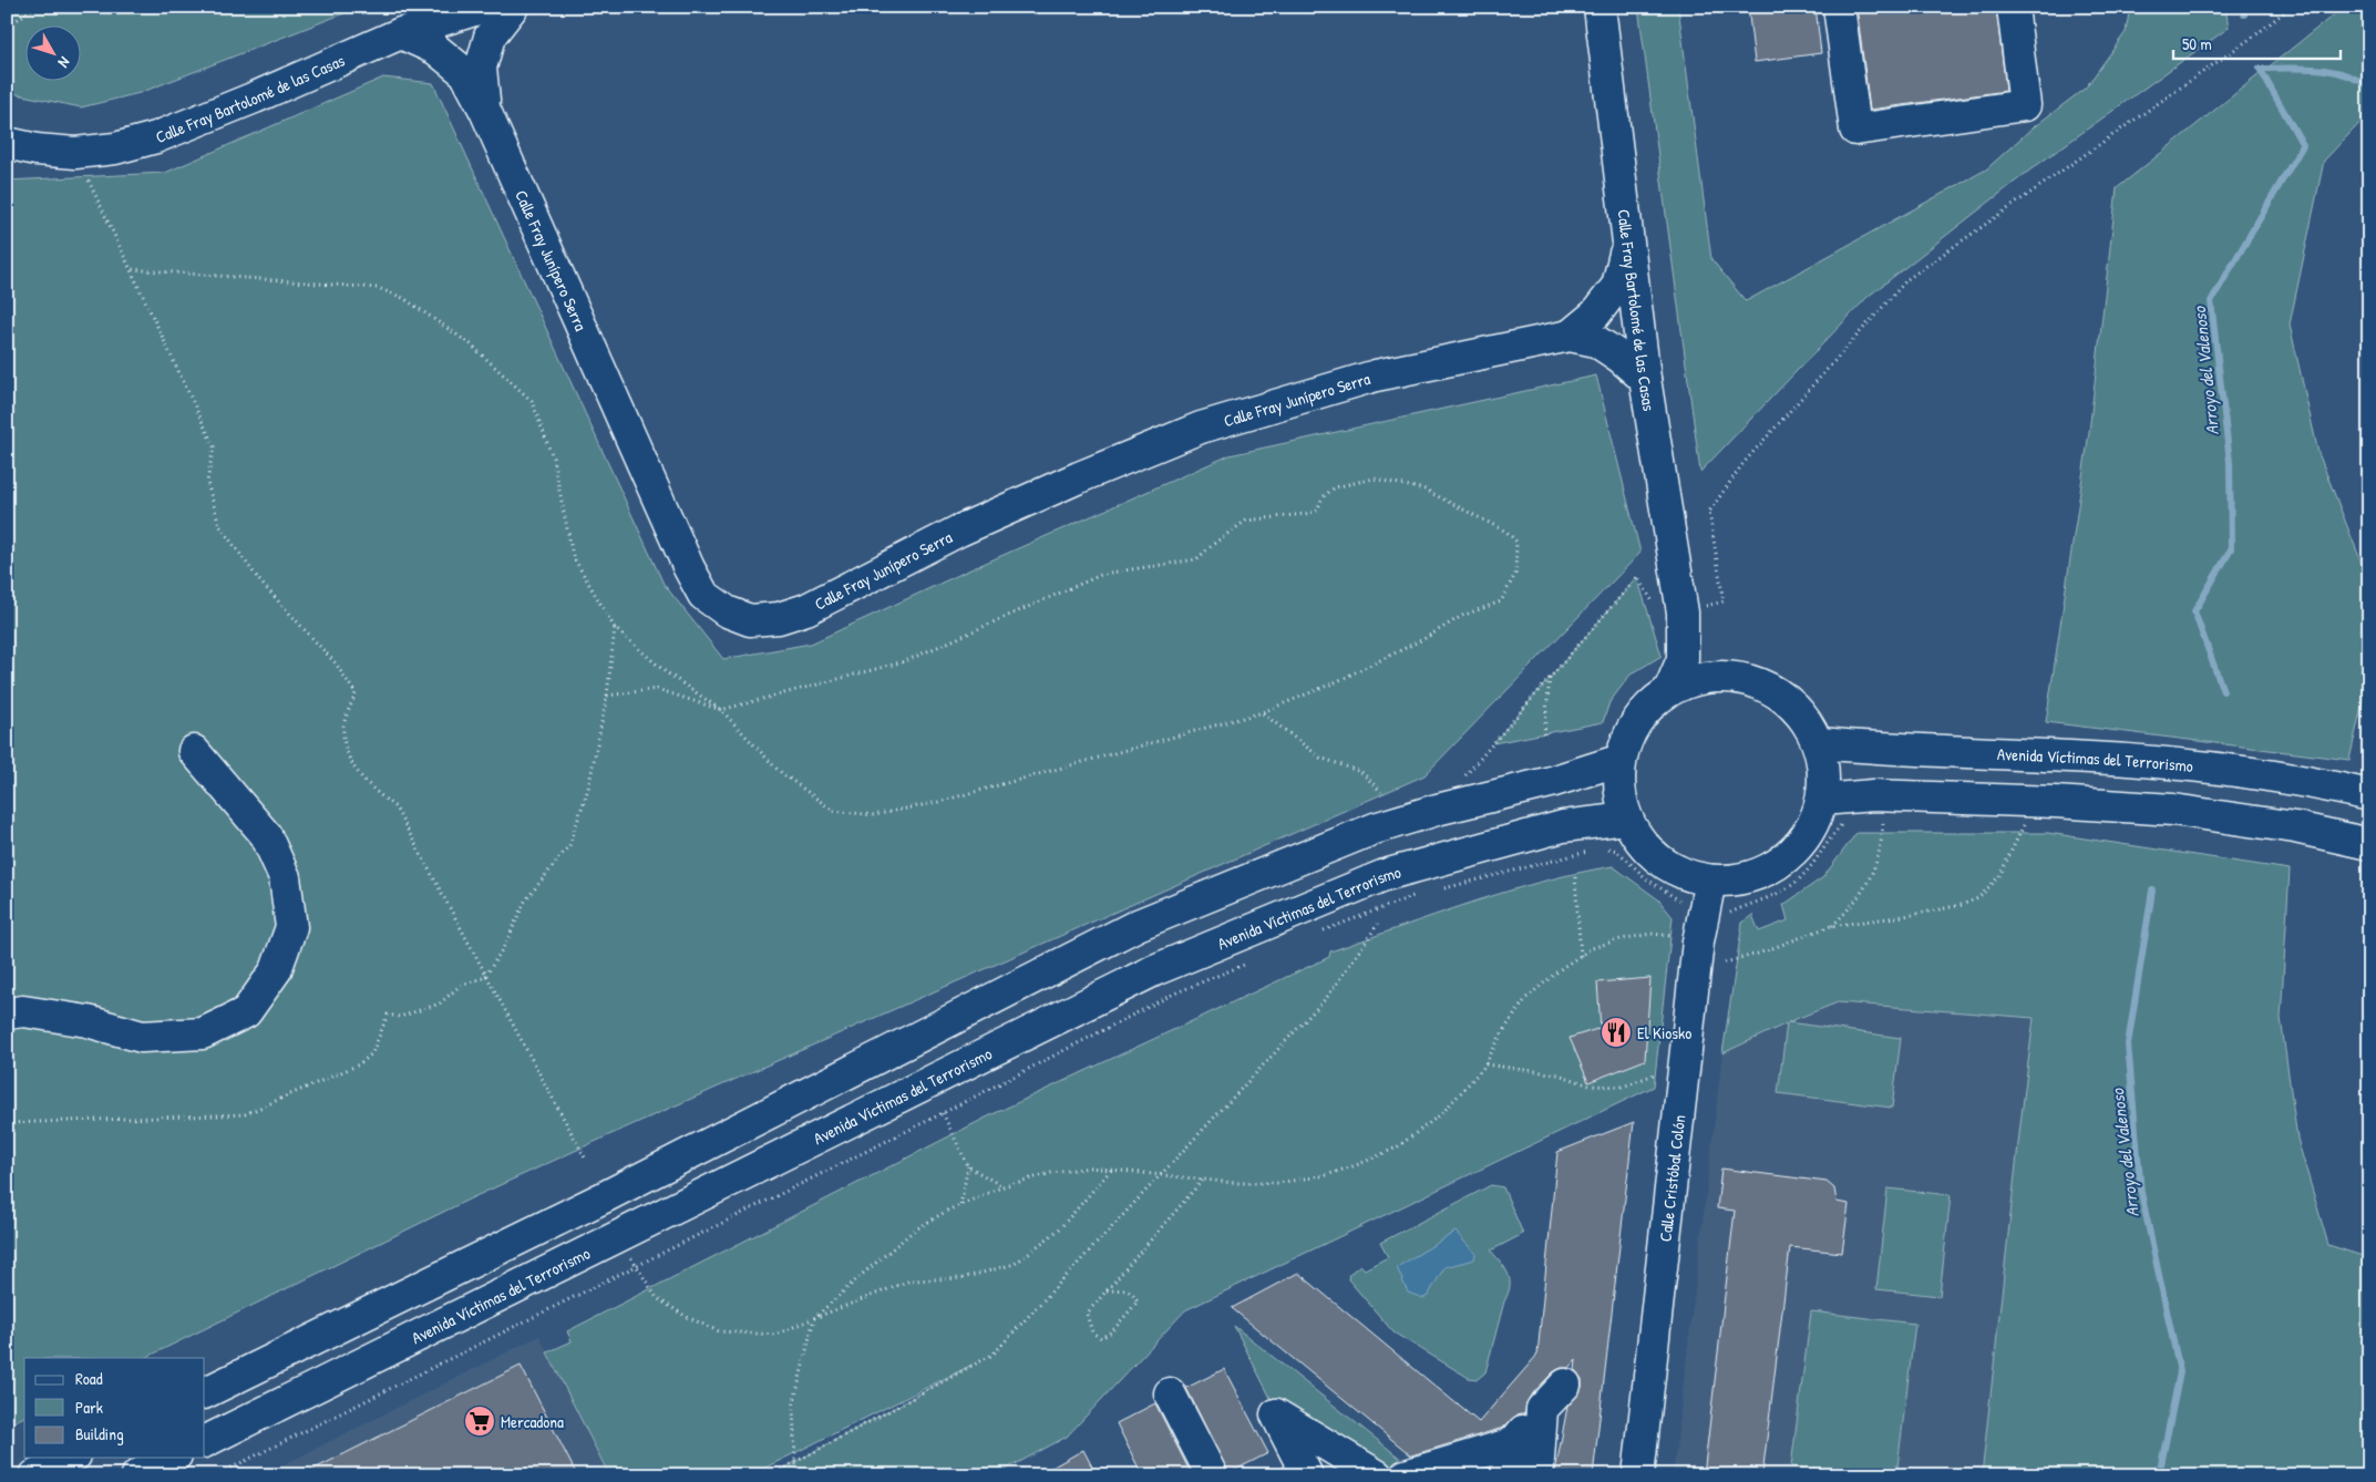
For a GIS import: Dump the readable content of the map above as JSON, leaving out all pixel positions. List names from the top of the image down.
{
  "streets": {
    "street": [
      "Calle Fray Bartolomé de las Casas",
      "Calle Fray Junípero Serra",
      "Avenida Víctimas del Terrorismo",
      "Calle Cristóbal Colón"
    ]
  },
  "crossings": [
    ["Calle Fray Bartolomé de las Casas", "Calle Fray Junípero Serra"]
  ],
  "water": ["Arroyo del Valenoso"],
  "places": {
    "restaurant": ["El Kiosko"],
    "supermarket": ["Mercadona"]
  },
  "legend": ["Road", "Park", "Building"],
  "scale_bar": "50 m",
  "north": "bottom right"
}
